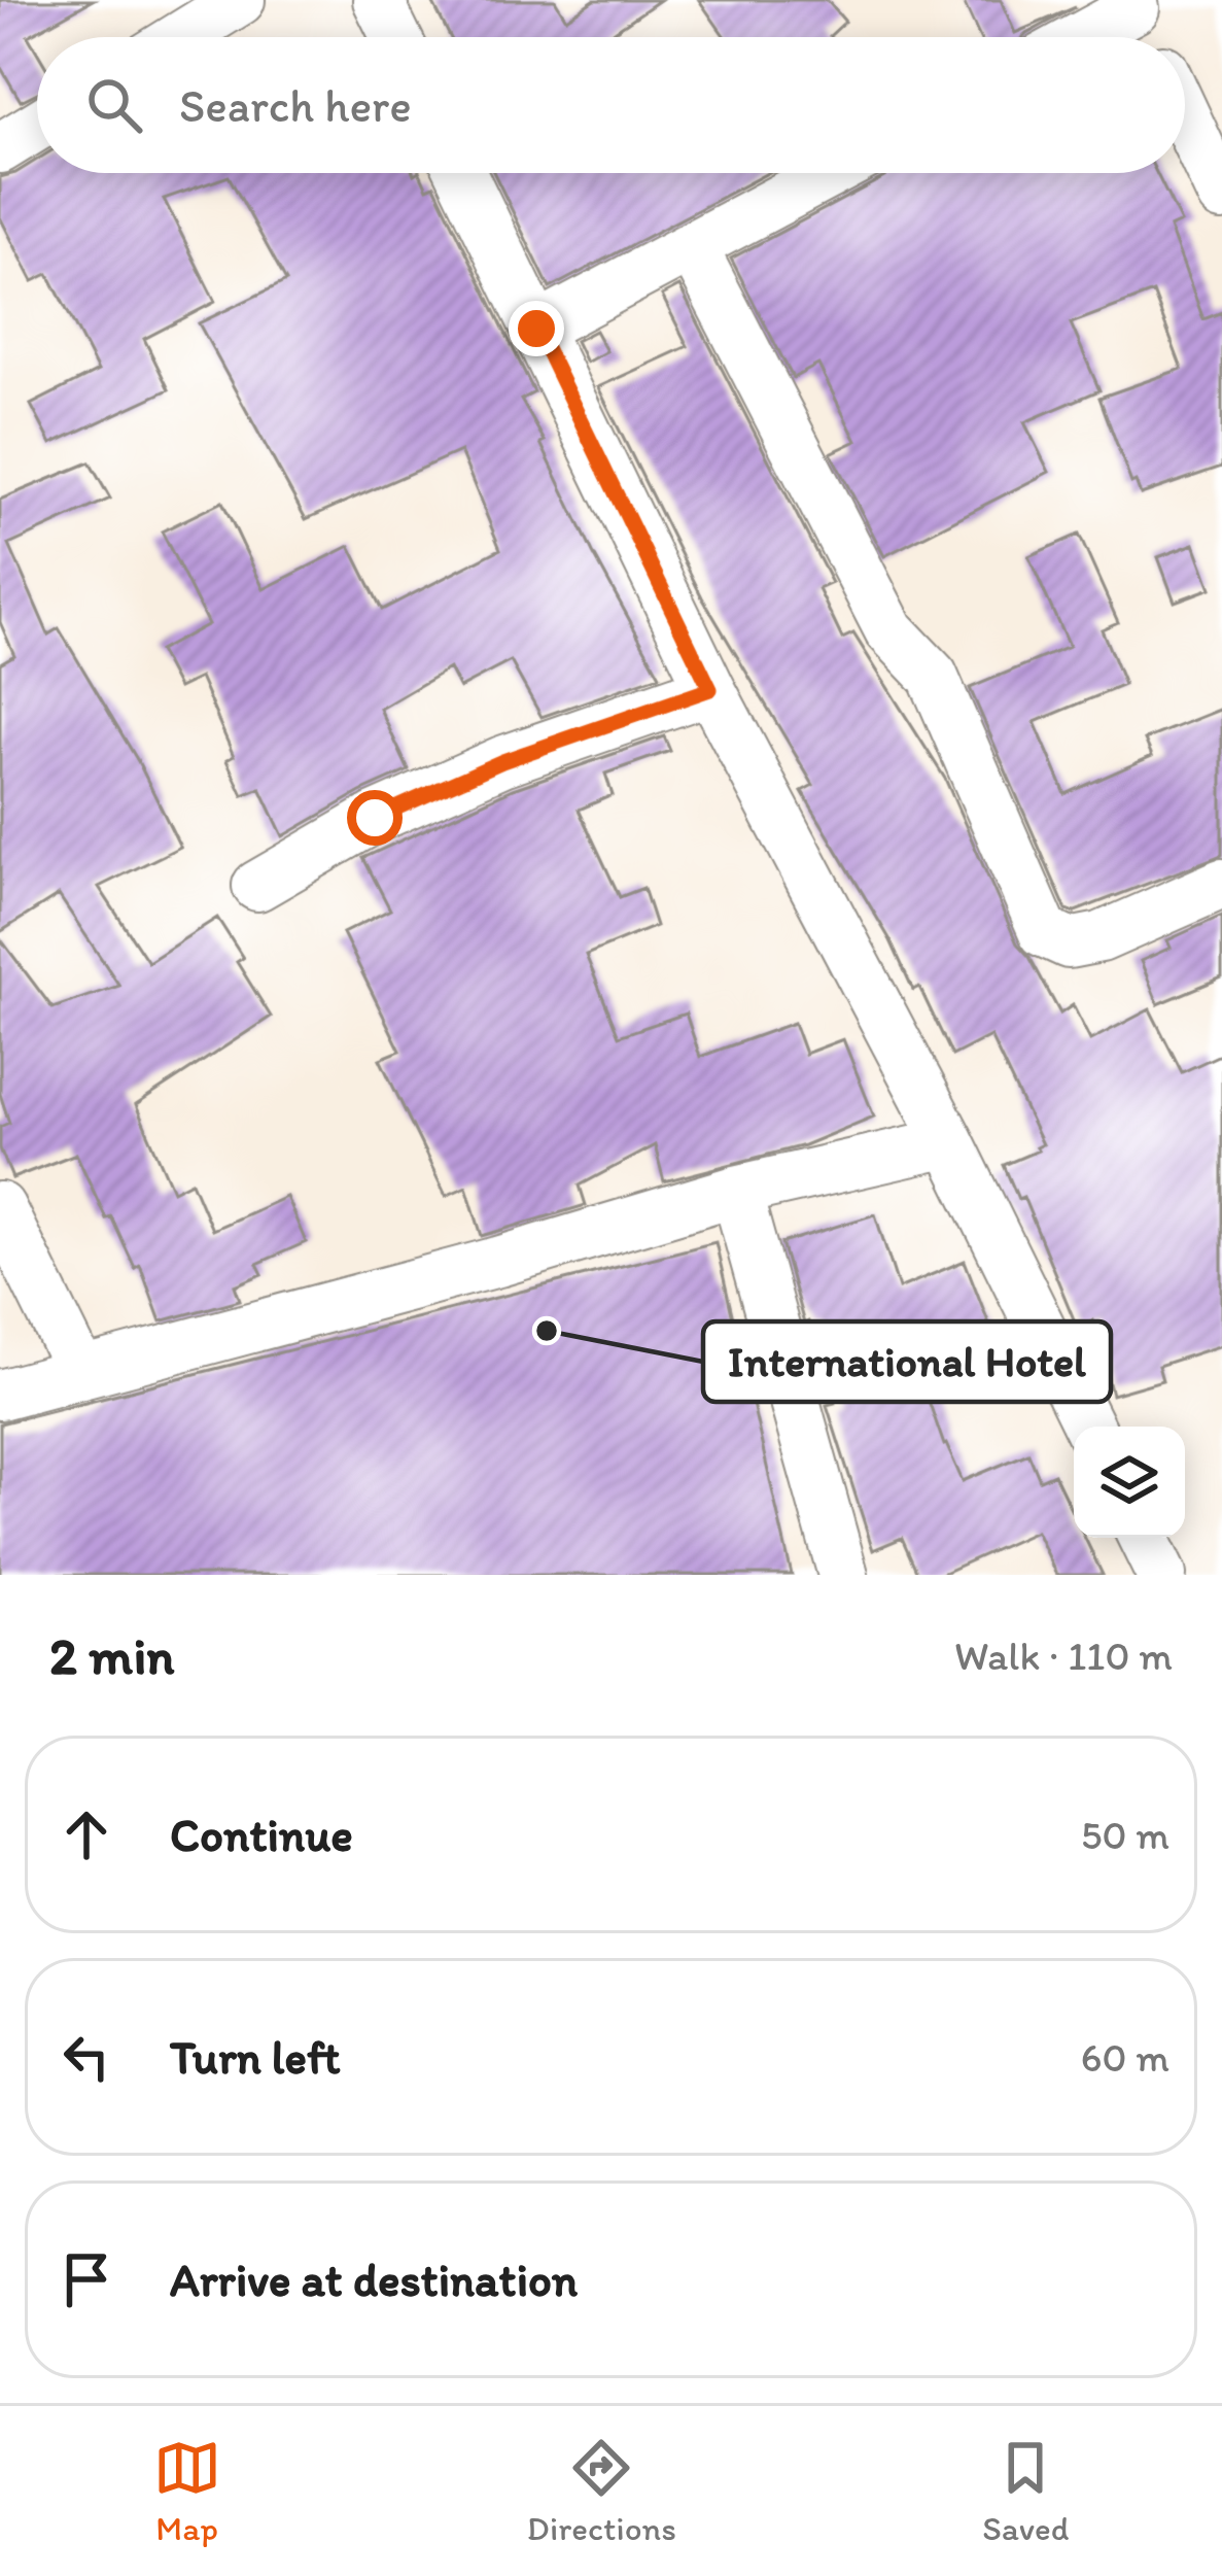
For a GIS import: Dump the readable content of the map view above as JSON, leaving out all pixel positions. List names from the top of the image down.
{
  "places": ["International Hotel"],
  "page": {
    "search": "Search here",
    "heading": ["2 min", "Walk · 110 m"],
    "list": [
      ["Continue", "50 m"],
      ["Turn left", "60 m"],
      "Arrive at destination"
    ],
    "nav": ["Map", "Directions", "Saved"]
  }
}
